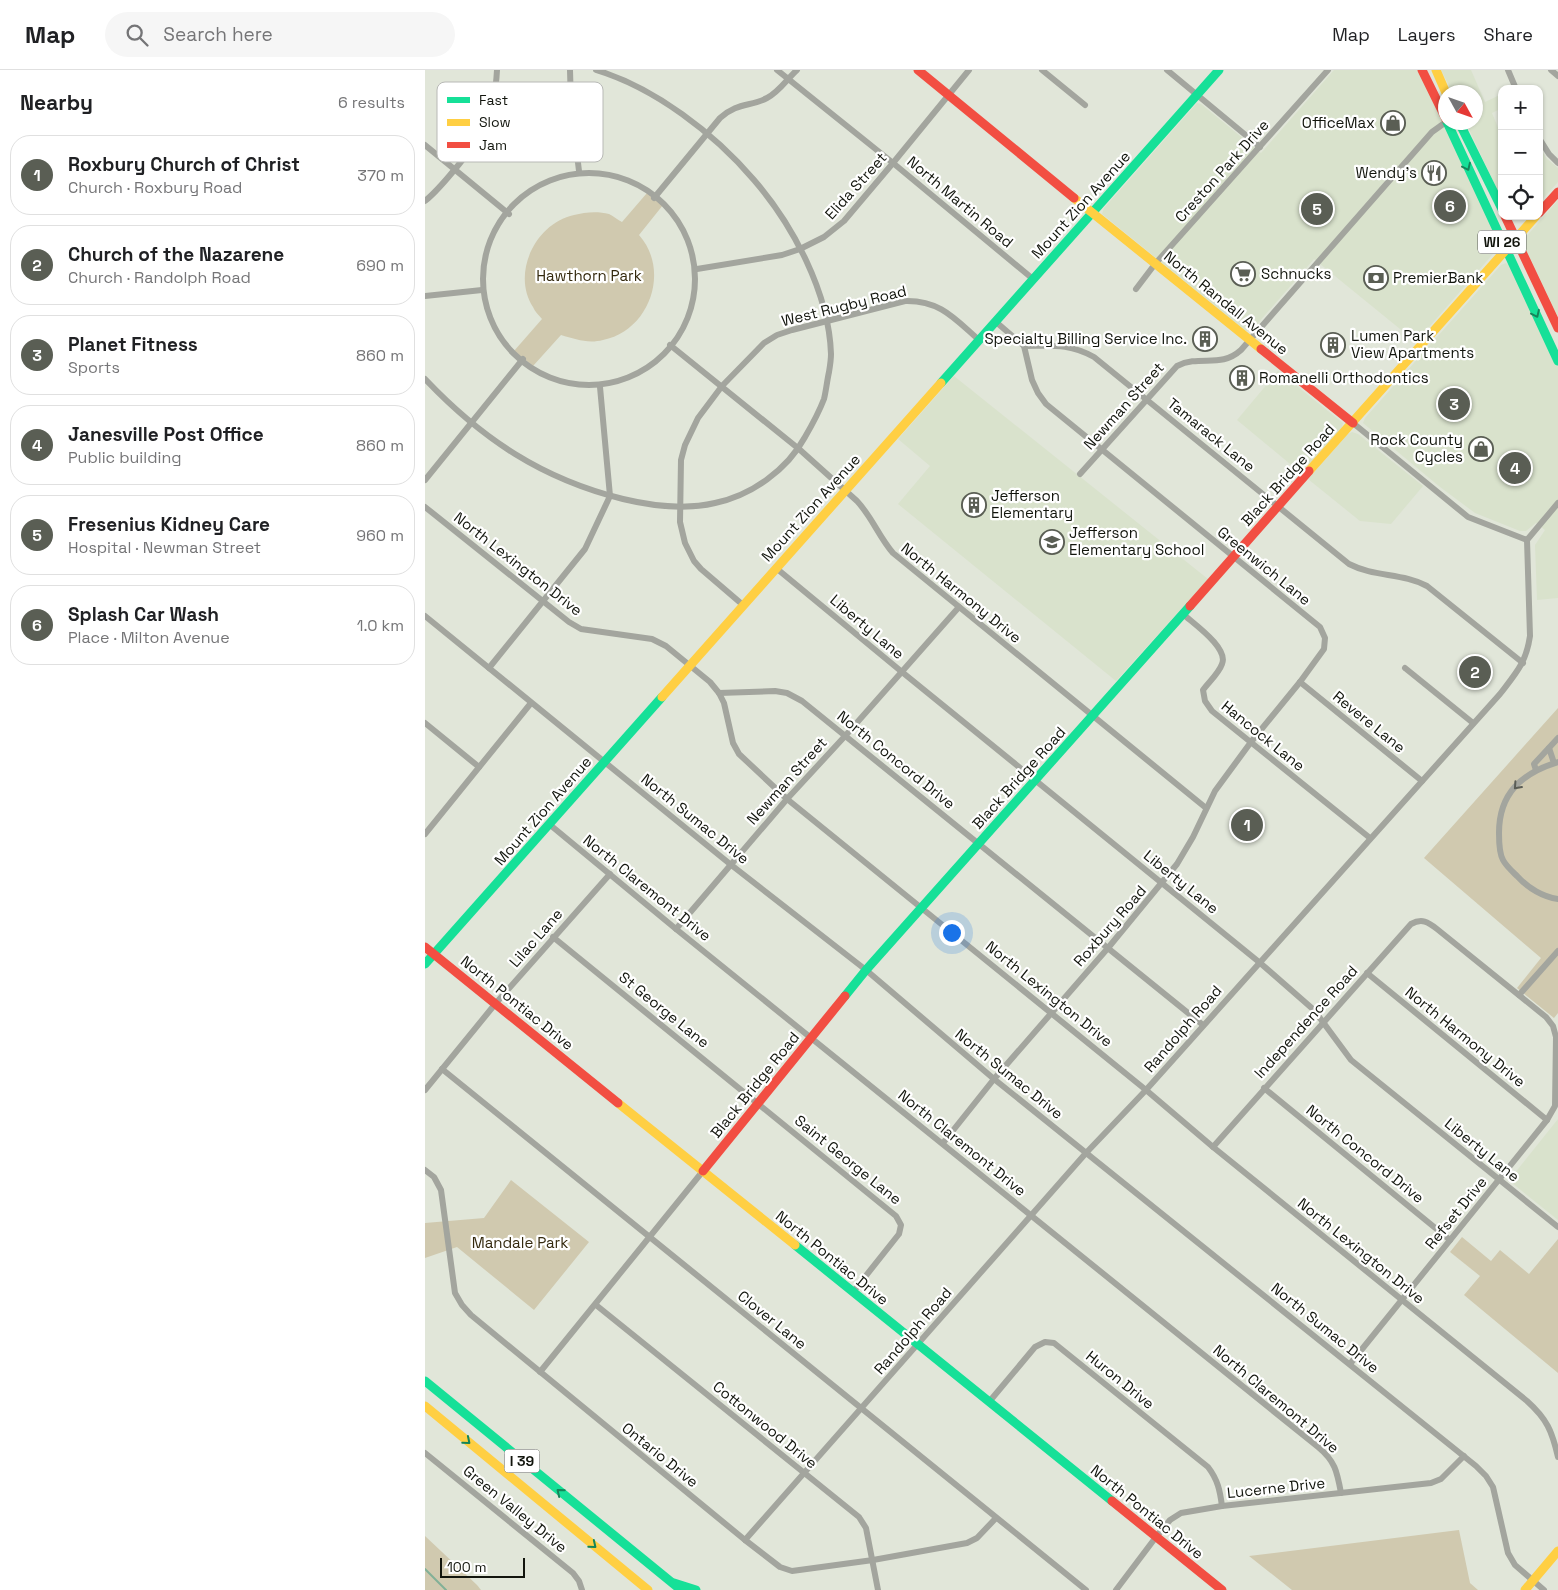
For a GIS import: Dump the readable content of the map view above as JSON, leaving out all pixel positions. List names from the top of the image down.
{
  "streets": {
    "main road": [
      "Mount Zion Avenue",
      "WI 26",
      "North Randall Avenue",
      "Black Bridge Road",
      "North Pontiac Drive",
      "I 39"
    ],
    "street": [
      "Creston Park Drive",
      "Elida Street",
      "North Martin Road",
      "West Rugby Road",
      "Newman Street",
      "Tamarack Lane",
      "North Lexington Drive",
      "Greenwich Lane",
      "North Harmony Drive",
      "Liberty Lane",
      "Revere Lane",
      "Hancock Lane",
      "North Concord Drive",
      "North Sumac Drive",
      "North Claremont Drive",
      "Roxbury Road",
      "Lilac Lane",
      "St George Lane",
      "Independence Road",
      "Randolph Road",
      "Saint George Lane",
      "Refset Drive",
      "Clover Lane",
      "Huron Drive",
      "Cottonwood Drive",
      "Ontario Drive",
      "Lucerne Drive",
      "Green Valley Drive"
    ]
  },
  "crossings": [
    ["Creston Park Drive", "North Randall Avenue"],
    ["Elida Street", "North Martin Road"],
    ["Elida Street", "North Randall Avenue"],
    ["North Martin Road", "Mount Zion Avenue"],
    ["Mount Zion Avenue", "North Randall Avenue"],
    ["Mount Zion Avenue", "West Rugby Road"],
    ["Mount Zion Avenue", "North Lexington Drive"],
    ["Mount Zion Avenue", "North Harmony Drive"],
    ["Mount Zion Avenue", "Liberty Lane"],
    ["Mount Zion Avenue", "North Sumac Drive"],
    ["Mount Zion Avenue", "North Claremont Drive"],
    ["Mount Zion Avenue", "North Pontiac Drive"],
    ["WI 26", "Black Bridge Road"],
    ["North Randall Avenue", "Newman Street"],
    ["North Randall Avenue", "Black Bridge Road"],
    ["North Randall Avenue", "Randolph Road"],
    ["West Rugby Road", "North Harmony Drive"],
    ["Newman Street", "Tamarack Lane"],
    ["Newman Street", "North Lexington Drive"],
    ["Newman Street", "Greenwich Lane"],
    ["Newman Street", "North Harmony Drive"],
    ["Newman Street", "Liberty Lane"],
    ["Newman Street", "North Concord Drive"],
    ["Newman Street", "North Sumac Drive"],
    ["Newman Street", "North Claremont Drive"],
    ["Tamarack Lane", "Black Bridge Road"],
    ["Tamarack Lane", "Greenwich Lane"],
    ["Tamarack Lane", "Randolph Road"],
    ["Black Bridge Road", "North Lexington Drive"],
    ["Black Bridge Road", "Greenwich Lane"],
    ["Black Bridge Road", "North Harmony Drive"],
    ["Black Bridge Road", "Liberty Lane"],
    ["Black Bridge Road", "Hancock Lane"],
    ["Black Bridge Road", "North Concord Drive"],
    ["Black Bridge Road", "North Sumac Drive"],
    ["Black Bridge Road", "North Claremont Drive"],
    ["Black Bridge Road", "North Pontiac Drive"],
    ["Black Bridge Road", "St George Lane"],
    ["Black Bridge Road", "Saint George Lane"],
    ["Black Bridge Road", "Clover Lane"],
    ["Black Bridge Road", "Cottonwood Drive"],
    ["Black Bridge Road", "Ontario Drive"],
    ["North Lexington Drive", "North Concord Drive"],
    ["North Lexington Drive", "Roxbury Road"],
    ["North Lexington Drive", "Independence Road"],
    ["North Lexington Drive", "Randolph Road"],
    ["North Lexington Drive", "Refset Drive"],
    ["Greenwich Lane", "Roxbury Road"],
    ["North Harmony Drive", "Roxbury Road"],
    ["North Harmony Drive", "Independence Road"],
    ["North Harmony Drive", "Refset Drive"],
    ["Liberty Lane", "Roxbury Road"],
    ["Liberty Lane", "Independence Road"],
    ["Liberty Lane", "Randolph Road"],
    ["Liberty Lane", "Refset Drive"],
    ["Revere Lane", "Roxbury Road"],
    ["Revere Lane", "Randolph Road"],
    ["Hancock Lane", "Roxbury Road"],
    ["Hancock Lane", "Randolph Road"],
    ["North Concord Drive", "Roxbury Road"],
    ["North Concord Drive", "Independence Road"],
    ["North Concord Drive", "Randolph Road"],
    ["North Concord Drive", "Refset Drive"],
    ["North Sumac Drive", "Roxbury Road"],
    ["North Sumac Drive", "Randolph Road"],
    ["North Sumac Drive", "Refset Drive"],
    ["North Sumac Drive", "Lucerne Drive"],
    ["North Claremont Drive", "Roxbury Road"],
    ["North Claremont Drive", "Lilac Lane"],
    ["North Claremont Drive", "Randolph Road"],
    ["North Claremont Drive", "Lucerne Drive"],
    ["Lilac Lane", "North Pontiac Drive"],
    ["Lilac Lane", "St George Lane"],
    ["Lilac Lane", "Clover Lane"],
    ["North Pontiac Drive", "Randolph Road"],
    ["North Pontiac Drive", "Saint George Lane"],
    ["North Pontiac Drive", "Huron Drive"],
    ["North Pontiac Drive", "Lucerne Drive"],
    ["St George Lane", "Saint George Lane"],
    ["Independence Road", "Refset Drive"],
    ["Randolph Road", "Clover Lane"],
    ["Randolph Road", "Cottonwood Drive"],
    ["Randolph Road", "Ontario Drive"],
    ["Clover Lane", "Ontario Drive"],
    ["Huron Drive", "Lucerne Drive"],
    ["Cottonwood Drive", "Ontario Drive"]
  ],
  "parks": ["Hawthorn Park", "Mandale Park"],
  "places": {
    "shop": ["OfficeMax", "Rock County Cycles"],
    "restaurant": ["Wendy's"],
    "supermarket": ["Schnucks"],
    "bank": ["PremierBank"],
    "building": [
      "Specialty Billing Service Inc.",
      "Lumen Park View Apartments",
      "Romanelli Orthodontics",
      "Jefferson Elementary"
    ],
    "school or university": ["Jefferson Elementary School"]
  },
  "legend": ["Fast", "Slow", "Jam"],
  "scale_bar": "100 m",
  "north": "bottom right",
  "page": {
    "header": "Map",
    "search": "Search here",
    "nav": ["Map", "Layers", "Share"],
    "heading": ["Nearby", "6 results"],
    "map_buttons": ["+", "−"],
    "list": [
      {
        "mark": "1",
        "name": "Roxbury Church of Christ",
        "note": "Church · Roxbury Road",
        "value": "370 m"
      },
      {
        "mark": "2",
        "name": "Church of the Nazarene",
        "note": "Church · Randolph Road",
        "value": "690 m"
      },
      {
        "mark": "3",
        "name": "Planet Fitness",
        "note": "Sports",
        "value": "860 m"
      },
      {
        "mark": "4",
        "name": "Janesville Post Office",
        "note": "Public building",
        "value": "860 m"
      },
      {
        "mark": "5",
        "name": "Fresenius Kidney Care",
        "note": "Hospital · Newman Street",
        "value": "960 m"
      },
      {
        "mark": "6",
        "name": "Splash Car Wash",
        "note": "Place · Milton Avenue",
        "value": "1.0 km"
      }
    ],
    "pins": [
      "6",
      "5",
      "3",
      "4",
      "2",
      "1"
    ],
    "scale": "100 m"
  }
}
